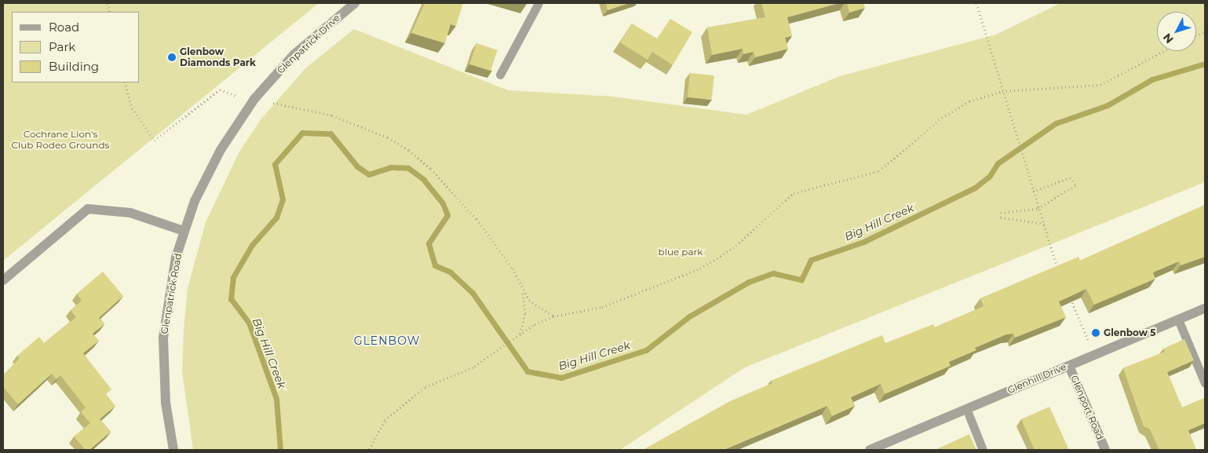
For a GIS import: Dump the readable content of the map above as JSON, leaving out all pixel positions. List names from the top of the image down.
{
  "streets": {
    "street": [
      "Glenpatrick Drive",
      "Glenpatrick Road",
      "Glenhill Drive",
      "Glenport Road"
    ]
  },
  "crossings": [
    ["Glenpatrick Drive", "Glenpatrick Road"],
    ["Glenhill Drive", "Glenport Road"]
  ],
  "districts": ["GLENBOW"],
  "water": ["Big Hill Creek"],
  "parks": ["Cochrane Lion's Club Rodeo Grounds", "blue park"],
  "places": ["Glenbow Diamonds Park", "Glenbow 5"],
  "legend": ["Road", "Park", "Building"],
  "north": "bottom left"
}
